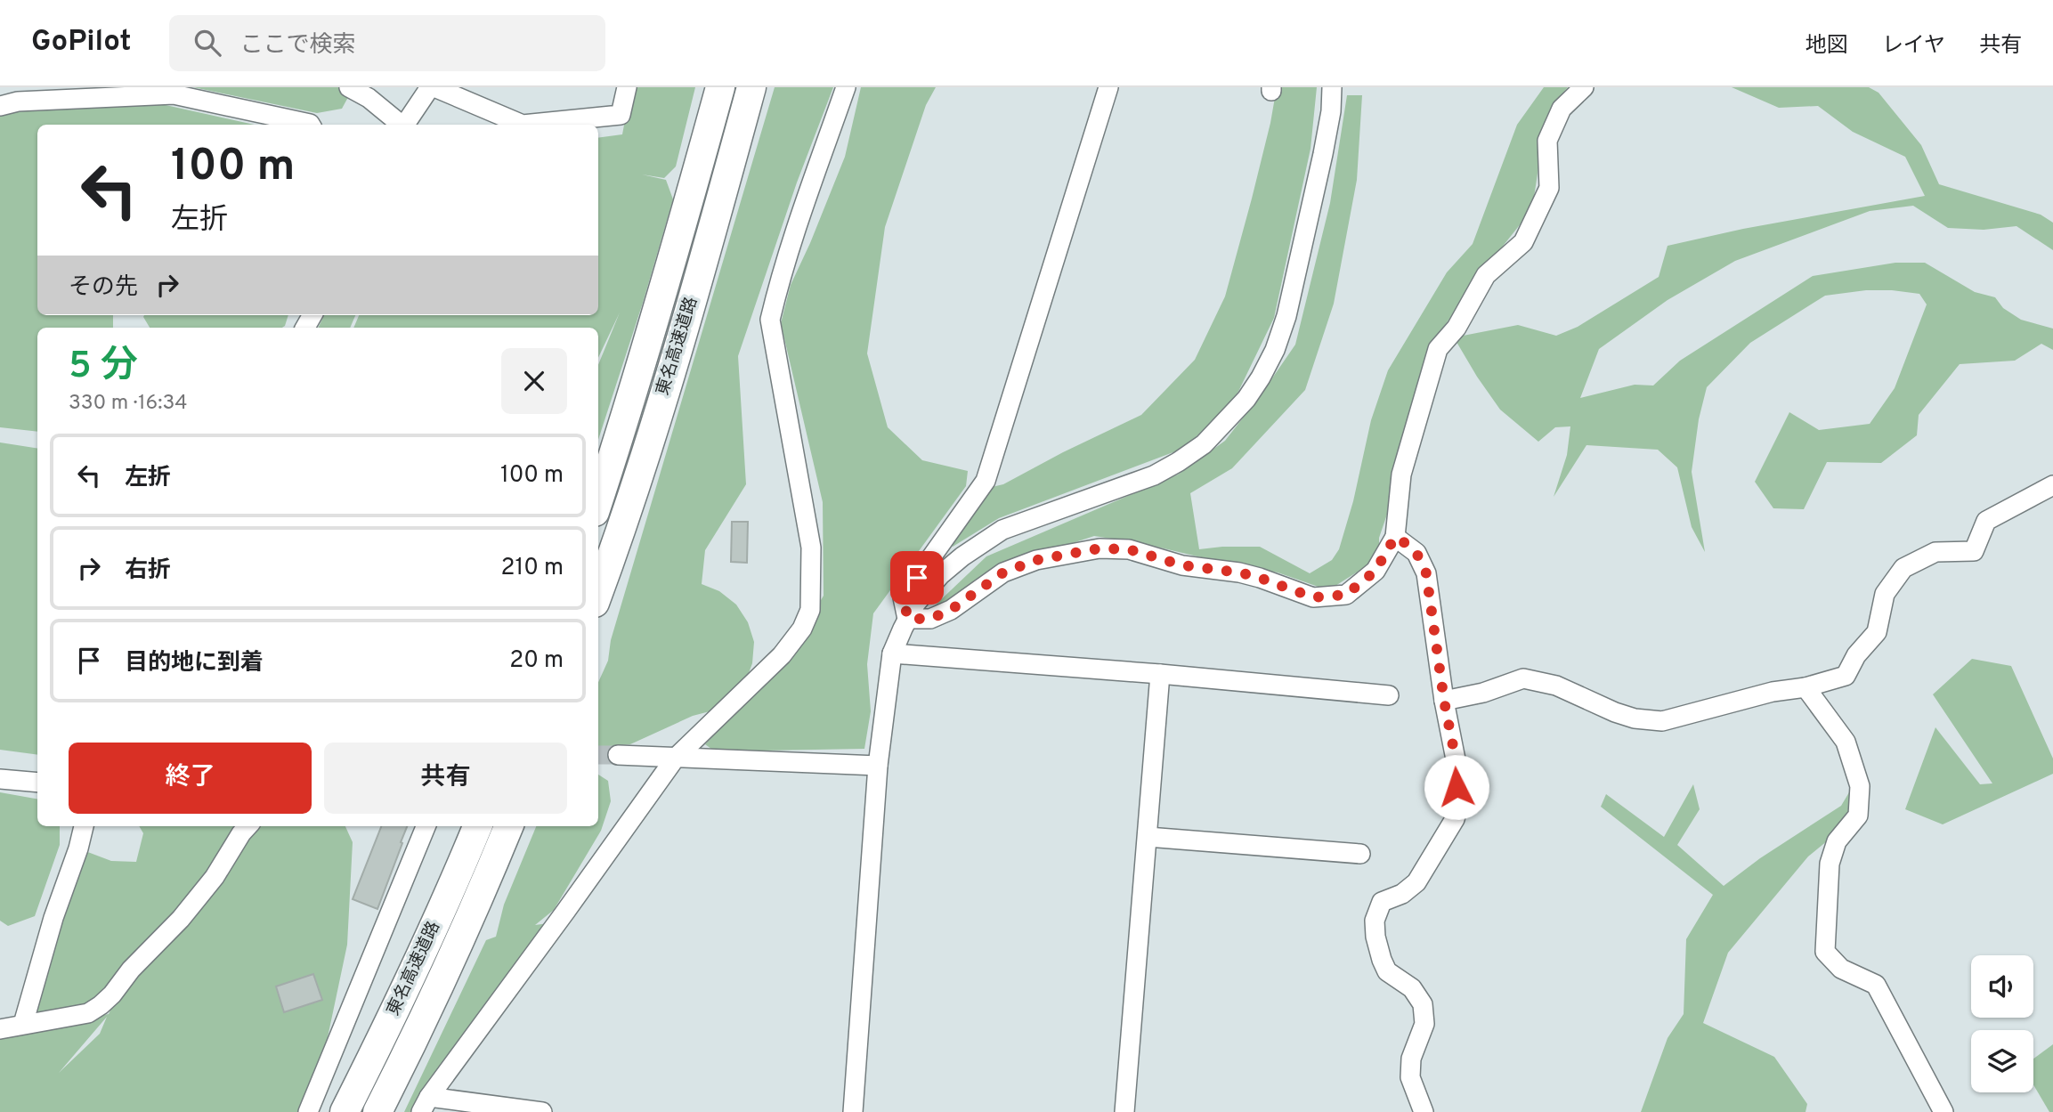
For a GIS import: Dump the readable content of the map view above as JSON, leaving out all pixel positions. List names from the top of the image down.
{
  "streets": {
    "highway": ["東名高速道路"]
  },
  "page": {
    "header": "GoPilot",
    "search": "ここで検索",
    "nav": ["地図", "レイヤ", "共有"],
    "turn": ["100 m", "左折"],
    "then": "その先",
    "heading": ["5 分", "330 m · 16:34"],
    "list": [
      {
        "name": "左折",
        "value": "100 m"
      },
      {
        "name": "右折",
        "value": "210 m"
      },
      {
        "name": "目的地に到着",
        "value": "20 m"
      }
    ],
    "buttons": ["終了", "共有"]
  }
}
